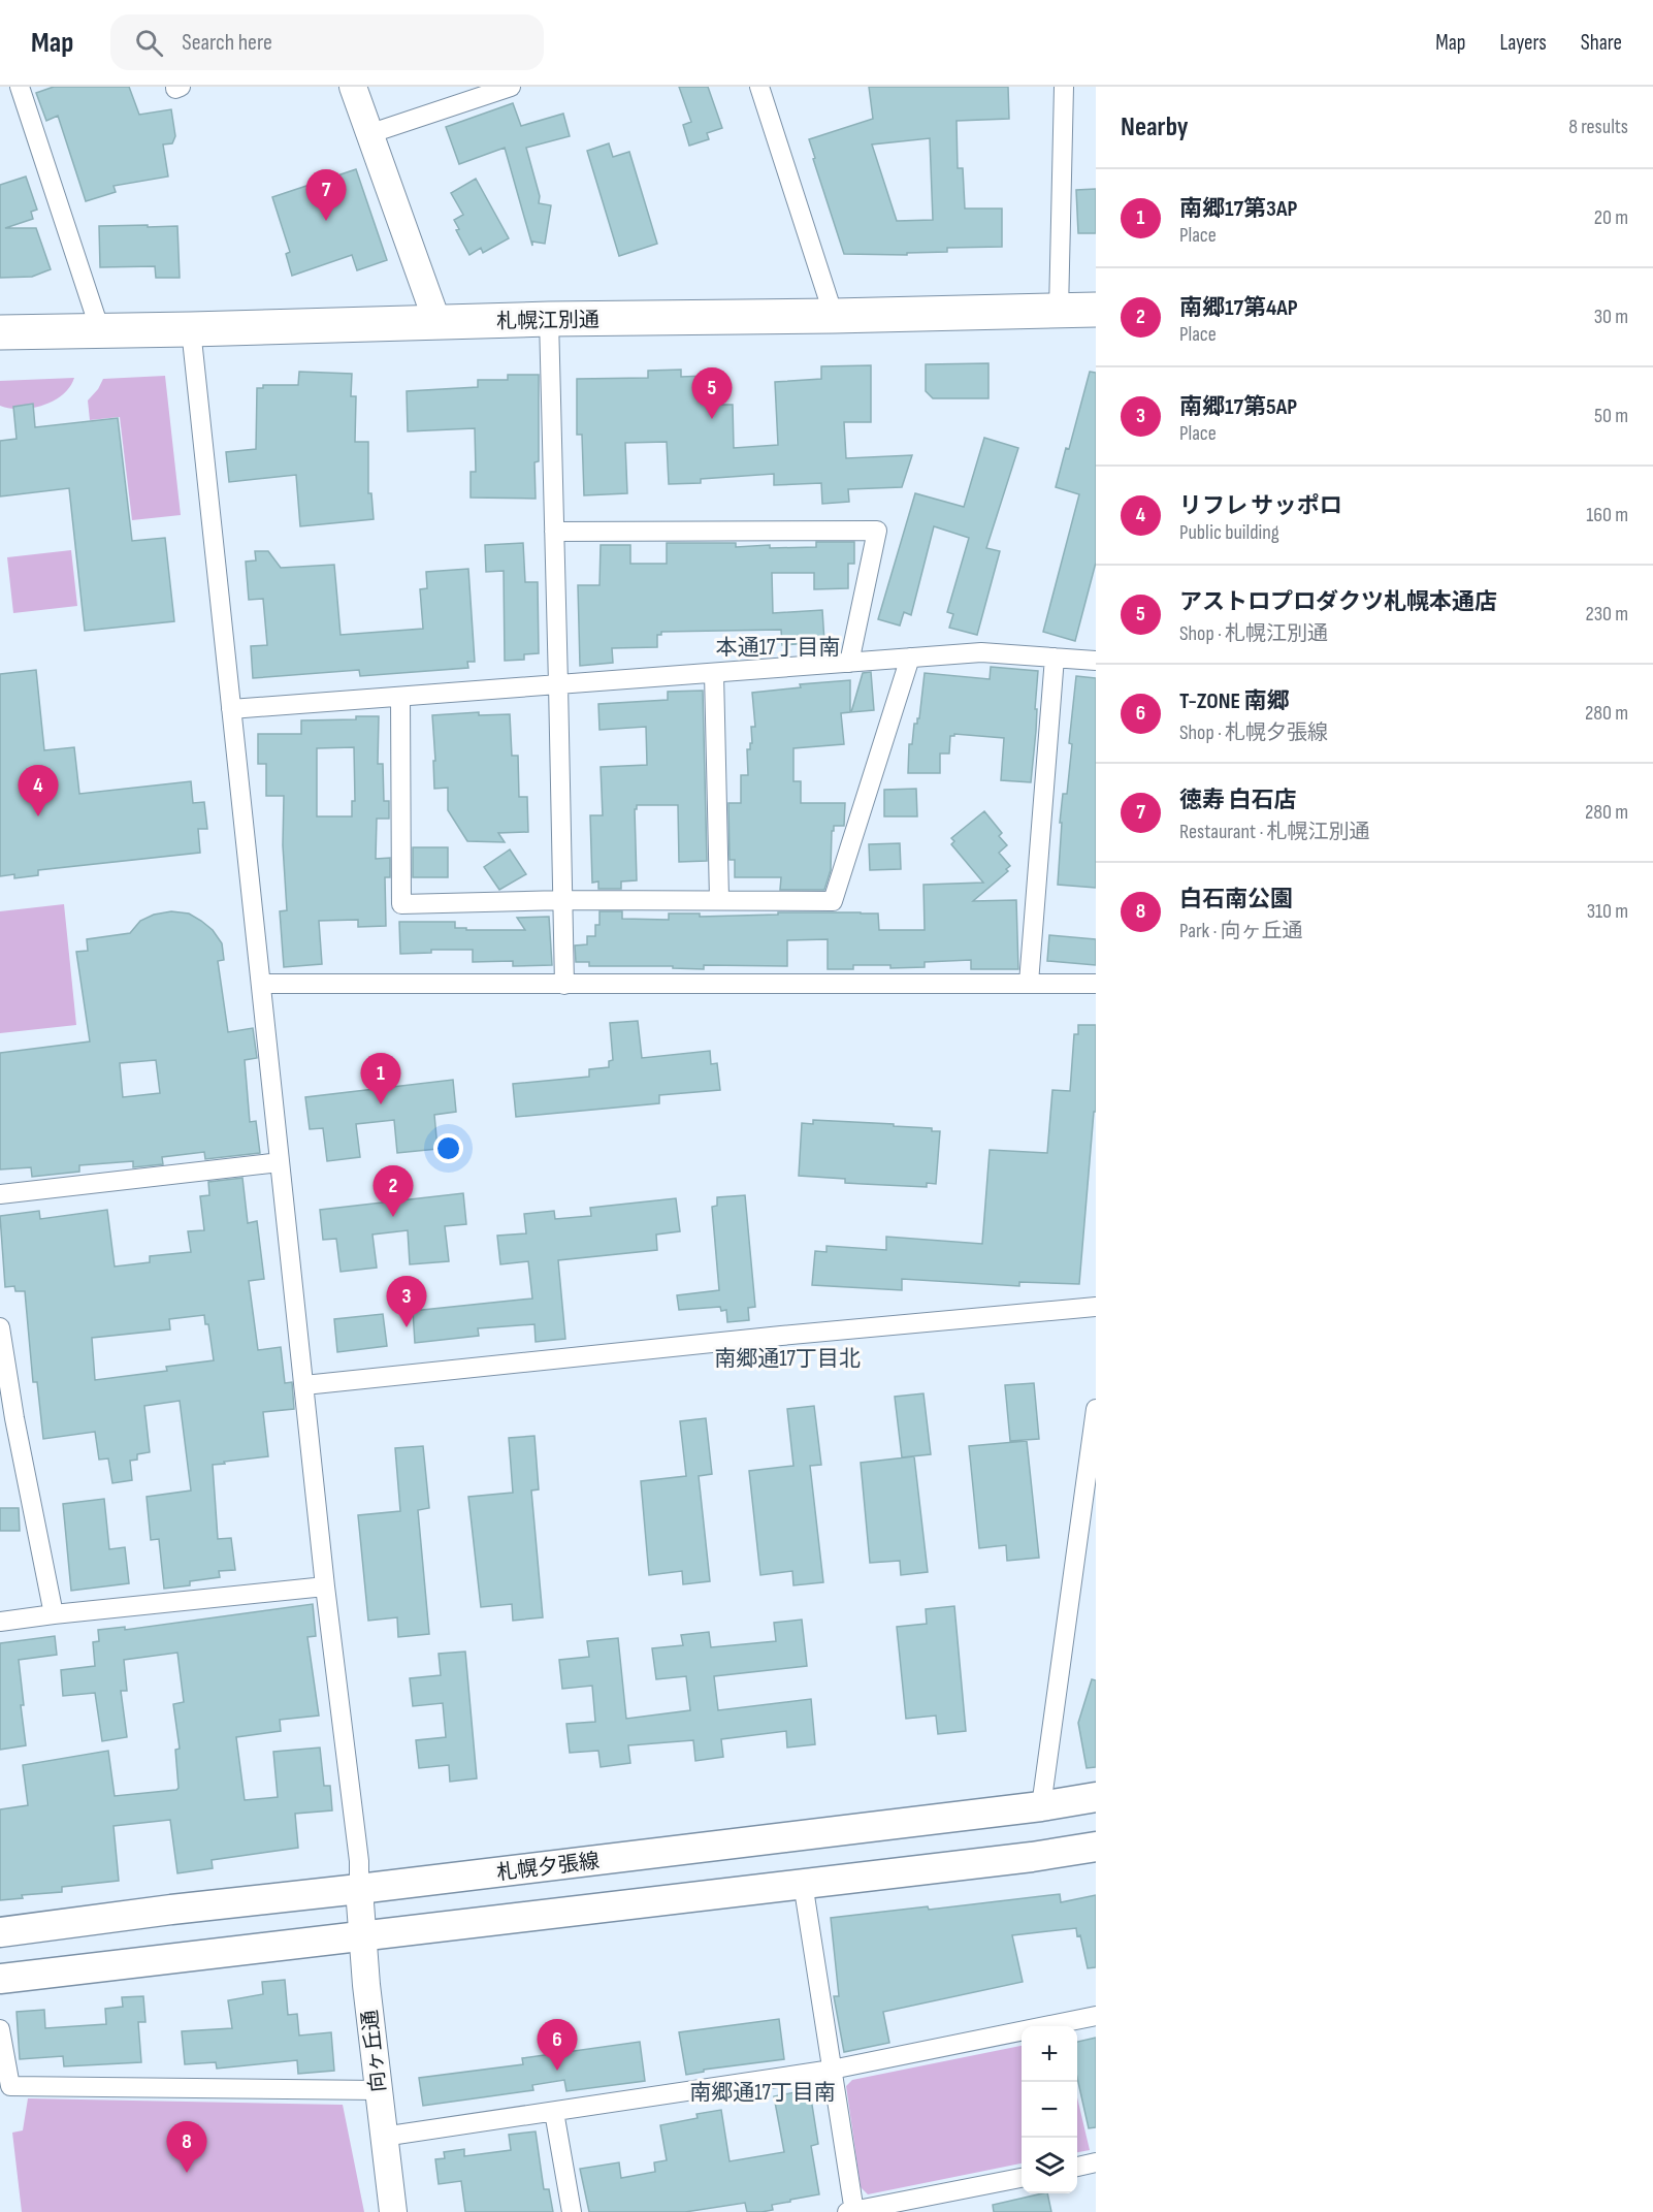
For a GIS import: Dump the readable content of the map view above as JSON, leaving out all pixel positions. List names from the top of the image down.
{
  "streets": {
    "highway": ["札幌江別通"],
    "main road": ["札幌夕張線"],
    "street": ["向ヶ丘通"]
  },
  "crossings": [
    ["札幌夕張線", "向ヶ丘通"]
  ],
  "districts": ["本通17丁目南", "南郷通17丁目北", "南郷通17丁目南"],
  "page": {
    "header": "Map",
    "search": "Search here",
    "nav": ["Map", "Layers", "Share"],
    "heading": ["Nearby", "8 results"],
    "list": [
      {
        "mark": "1",
        "name": "南郷17第3AP",
        "note": "Place",
        "value": "20 m"
      },
      {
        "mark": "2",
        "name": "南郷17第4AP",
        "note": "Place",
        "value": "30 m"
      },
      {
        "mark": "3",
        "name": "南郷17第5AP",
        "note": "Place",
        "value": "50 m"
      },
      {
        "mark": "4",
        "name": "リフレ サッポロ",
        "note": "Public building",
        "value": "160 m"
      },
      {
        "mark": "5",
        "name": "アストロプロダクツ札幌本通店",
        "note": "Shop · 札幌江別通",
        "value": "230 m"
      },
      {
        "mark": "6",
        "name": "T-ZONE 南郷",
        "note": "Shop · 札幌夕張線",
        "value": "280 m"
      },
      {
        "mark": "7",
        "name": "徳寿 白石店",
        "note": "Restaurant · 札幌江別通",
        "value": "280 m"
      },
      {
        "mark": "8",
        "name": "白石南公園",
        "note": "Park · 向ヶ丘通",
        "value": "310 m"
      }
    ],
    "pins": [
      "7",
      "5",
      "4",
      "1",
      "2",
      "3",
      "6",
      "8"
    ],
    "map_buttons": ["+", "−"]
  }
}
